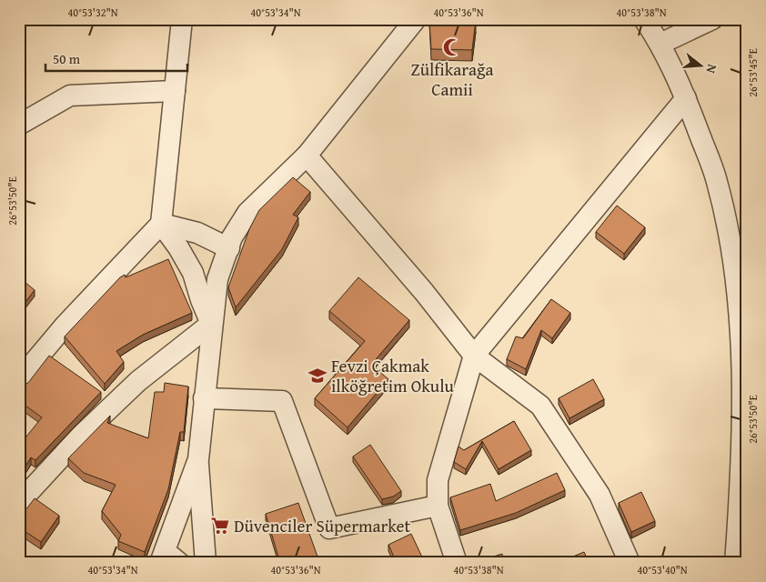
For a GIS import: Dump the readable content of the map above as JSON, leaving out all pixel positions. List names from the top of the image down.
{
  "places": {
    "mosque": ["Zülfikarağa Camii"],
    "school or university": ["Fevzi Çakmak ilköğretim Okulu"],
    "supermarket": ["Düvenciler Süpermarket"]
  },
  "scale_bar": "50 m",
  "north": "right",
  "coordinates": [
    "40°53'32\"N",
    "40°53'34\"N",
    "40°53'36\"N",
    "40°53'38\"N",
    "26°53'45\"E",
    "26°53'50\"E",
    "40°53'40\"N"
  ]
}
